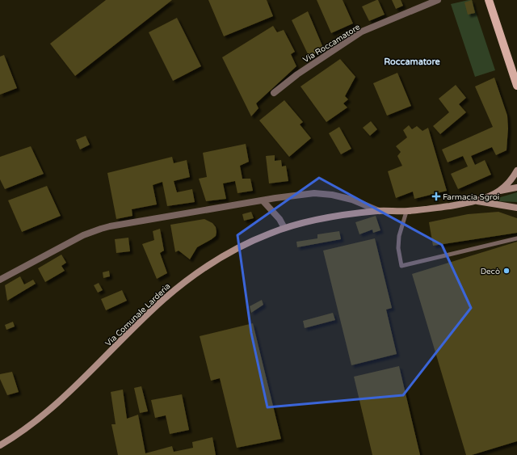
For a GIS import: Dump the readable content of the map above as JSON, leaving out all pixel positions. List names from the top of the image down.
{
  "streets": {
    "street": ["Via Roccamatore", "Via Comunale Larderia"]
  },
  "districts": ["Roccamatore"],
  "places": {
    "health": ["Farmacia Sgroi"],
    "other": ["Decò"]
  }
}
